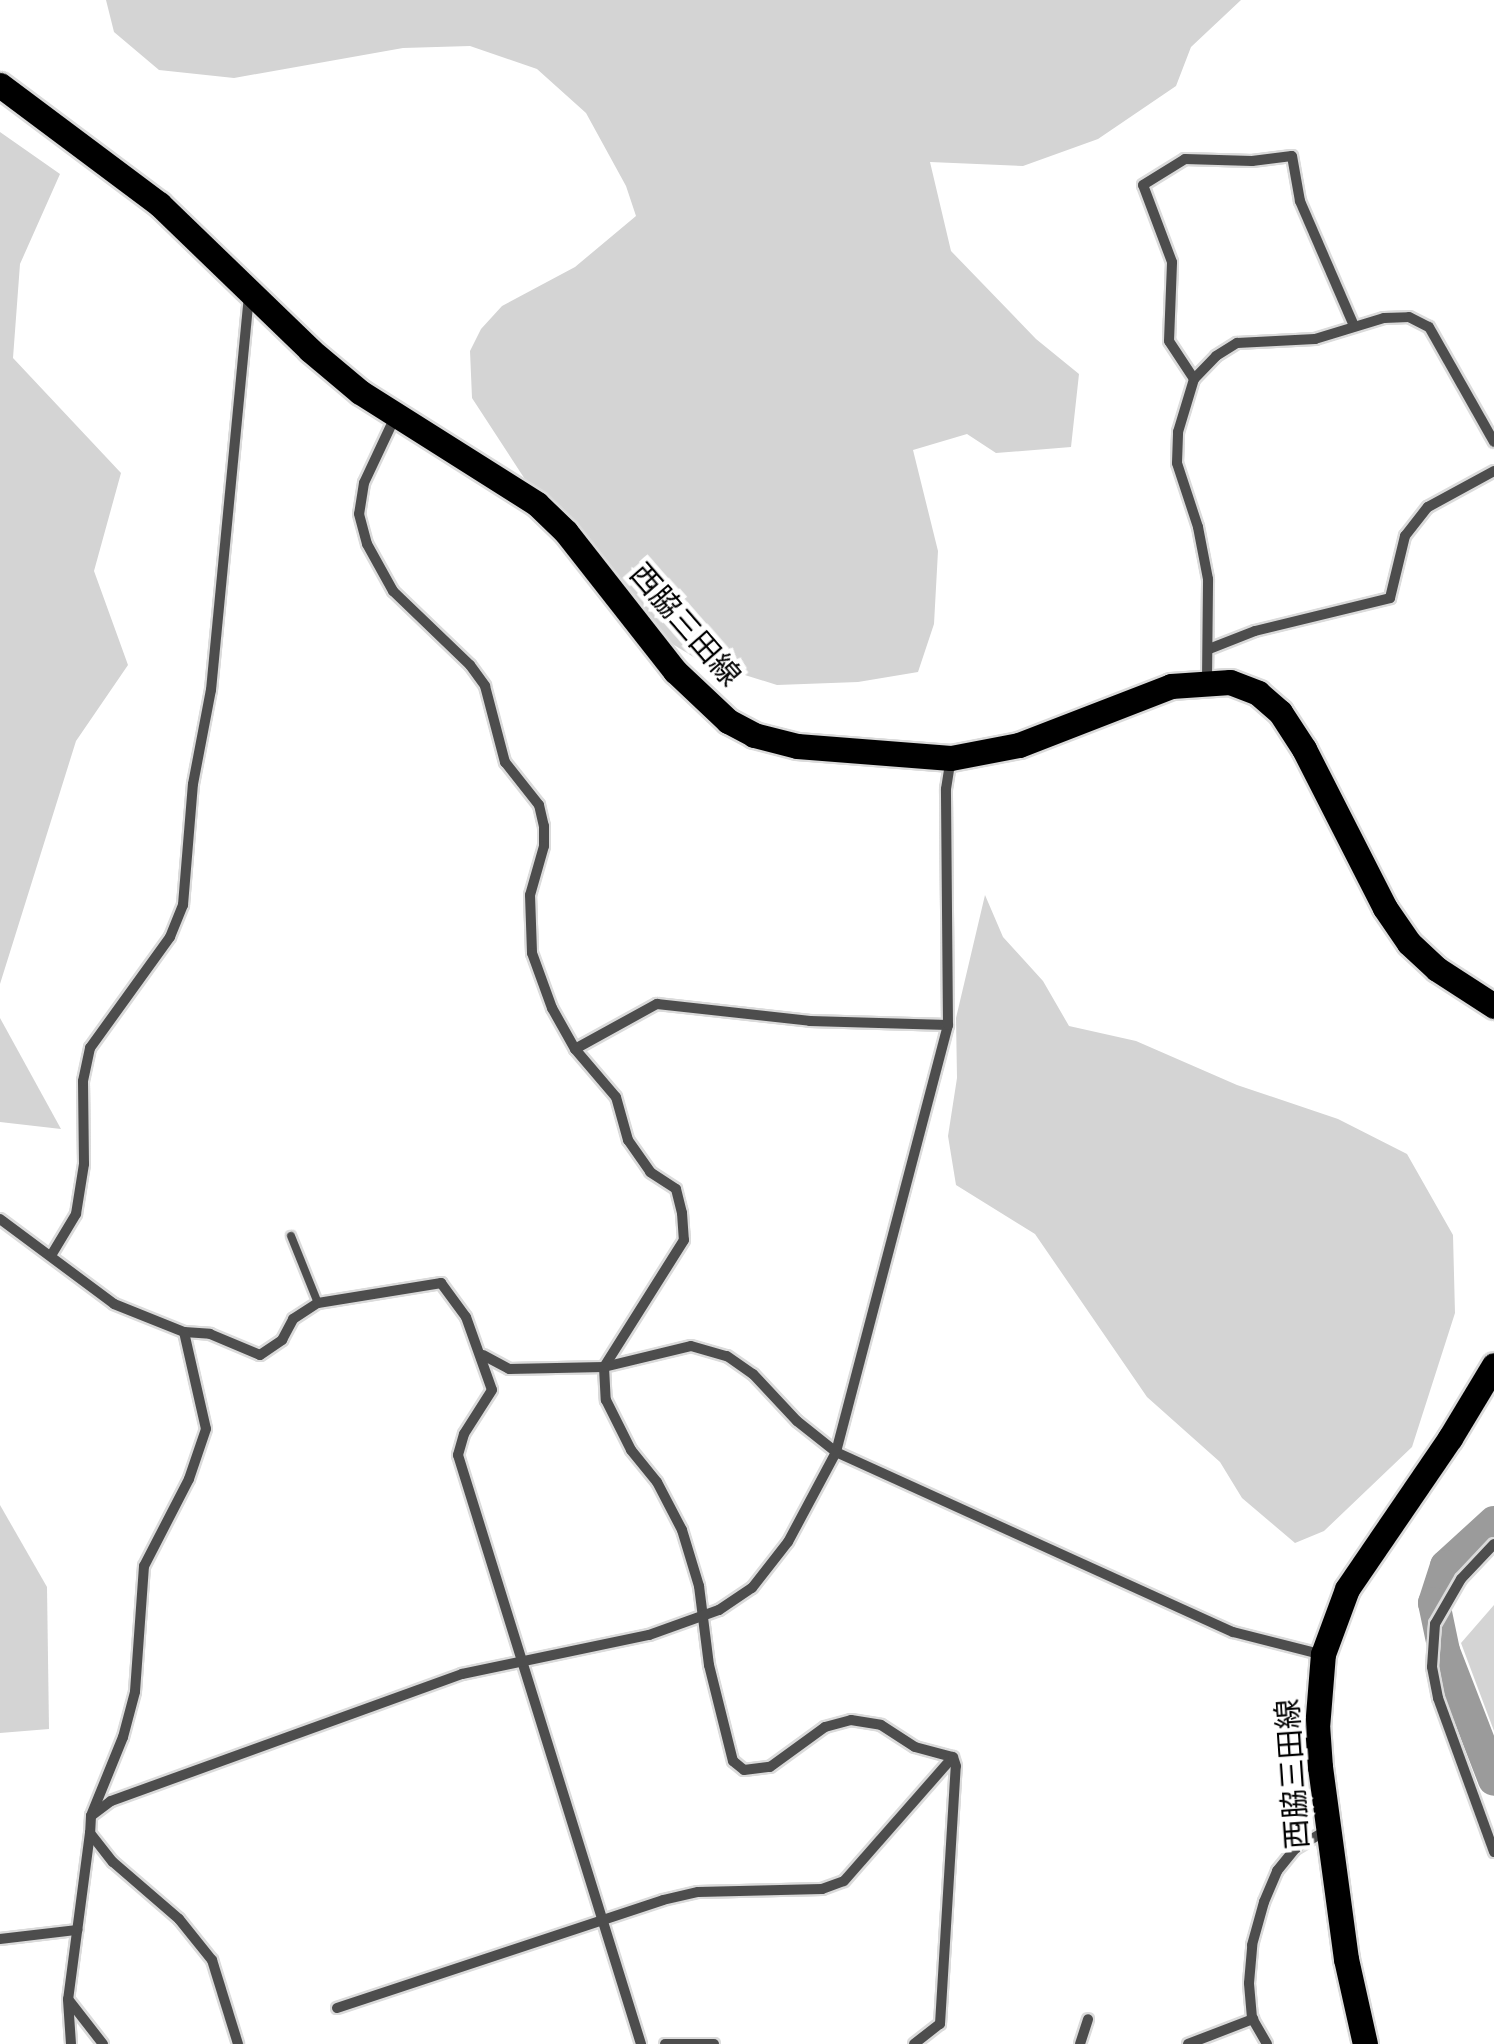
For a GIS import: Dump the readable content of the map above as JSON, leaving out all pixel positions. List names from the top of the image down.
{
  "streets": {
    "main road": ["西脇三田線"]
  }
}
